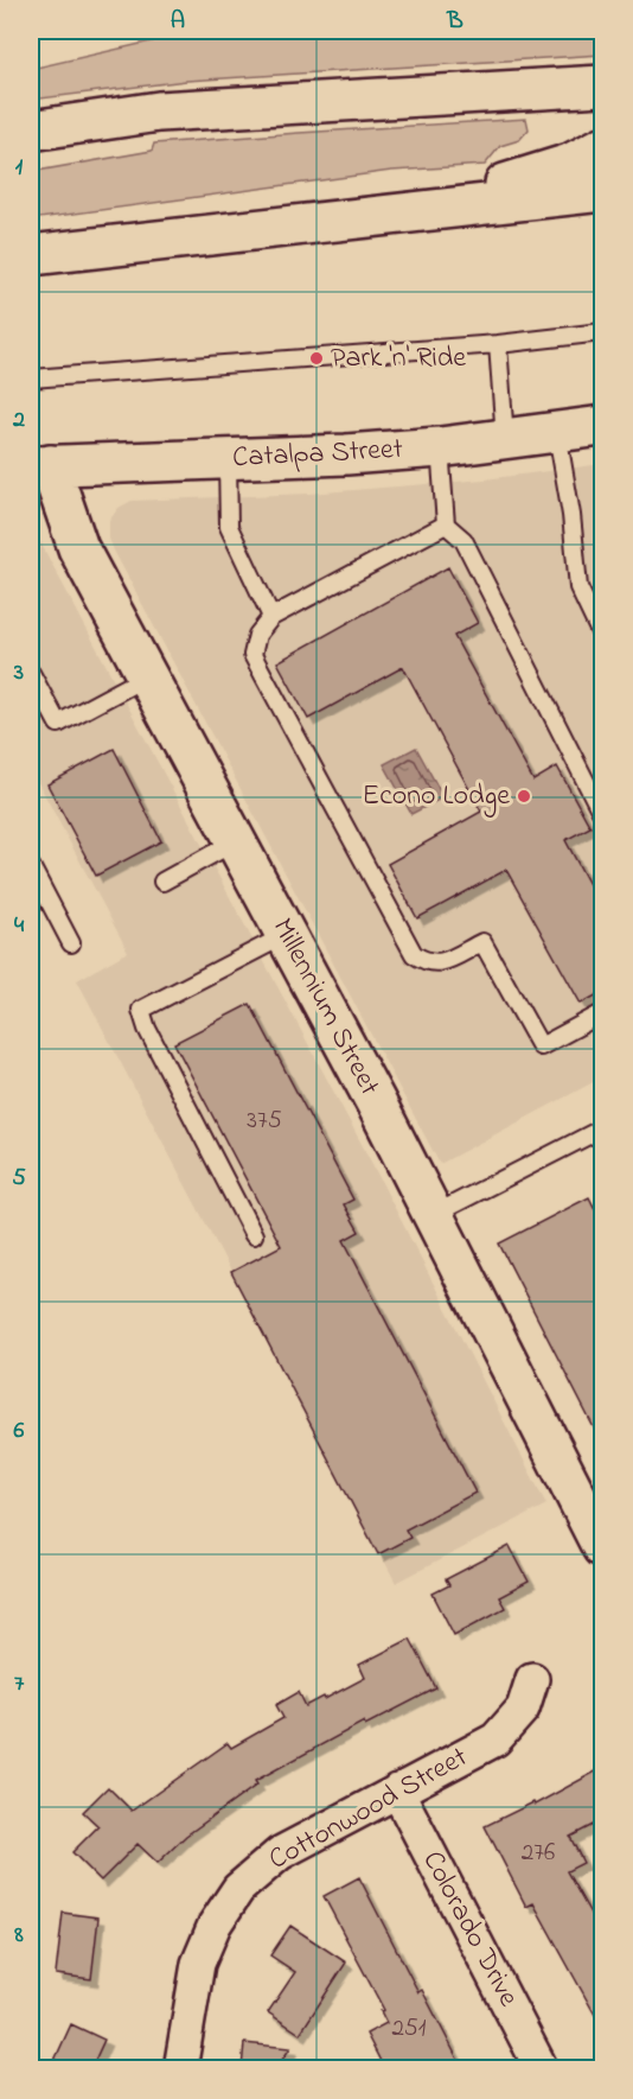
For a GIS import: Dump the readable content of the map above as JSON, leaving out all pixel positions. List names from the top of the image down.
{
  "streets": {
    "main road": ["Catalpa Street", "Millennium Street"],
    "street": ["Cottonwood Street", "Colorado Drive"]
  },
  "crossings": [
    ["Catalpa Street", "Millennium Street"],
    ["Cottonwood Street", "Colorado Drive"]
  ],
  "places": ["Park 'n' Ride", "Econo Lodge"],
  "house_numbers": ["375", "276", "251"],
  "grid": {
    "columns": ["A", "B"],
    "rows": [
      "1",
      "2",
      "3",
      "4",
      "5",
      "6",
      "7",
      "8"
    ]
  }
}
